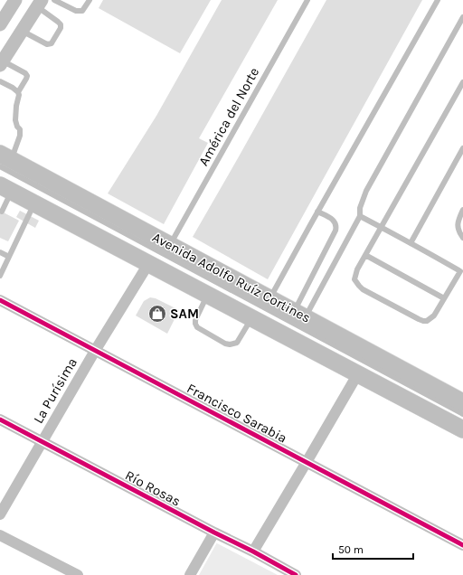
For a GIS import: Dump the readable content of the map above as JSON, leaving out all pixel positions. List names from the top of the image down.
{
  "streets": {
    "main road": ["Avenida Adolfo Ruíz Cortines"],
    "street": ["La Purísima", "Francisco Sarabia", "Río Rosas"],
    "lane": ["América del Norte"]
  },
  "crossings": [
    ["América del Norte", "Avenida Adolfo Ruíz Cortines"],
    ["Avenida Adolfo Ruíz Cortines", "La Purísima"],
    ["La Purísima", "Francisco Sarabia"],
    ["La Purísima", "Río Rosas"]
  ],
  "places": {
    "shop": ["SAM"]
  },
  "scale_bar": "50 m"
}
